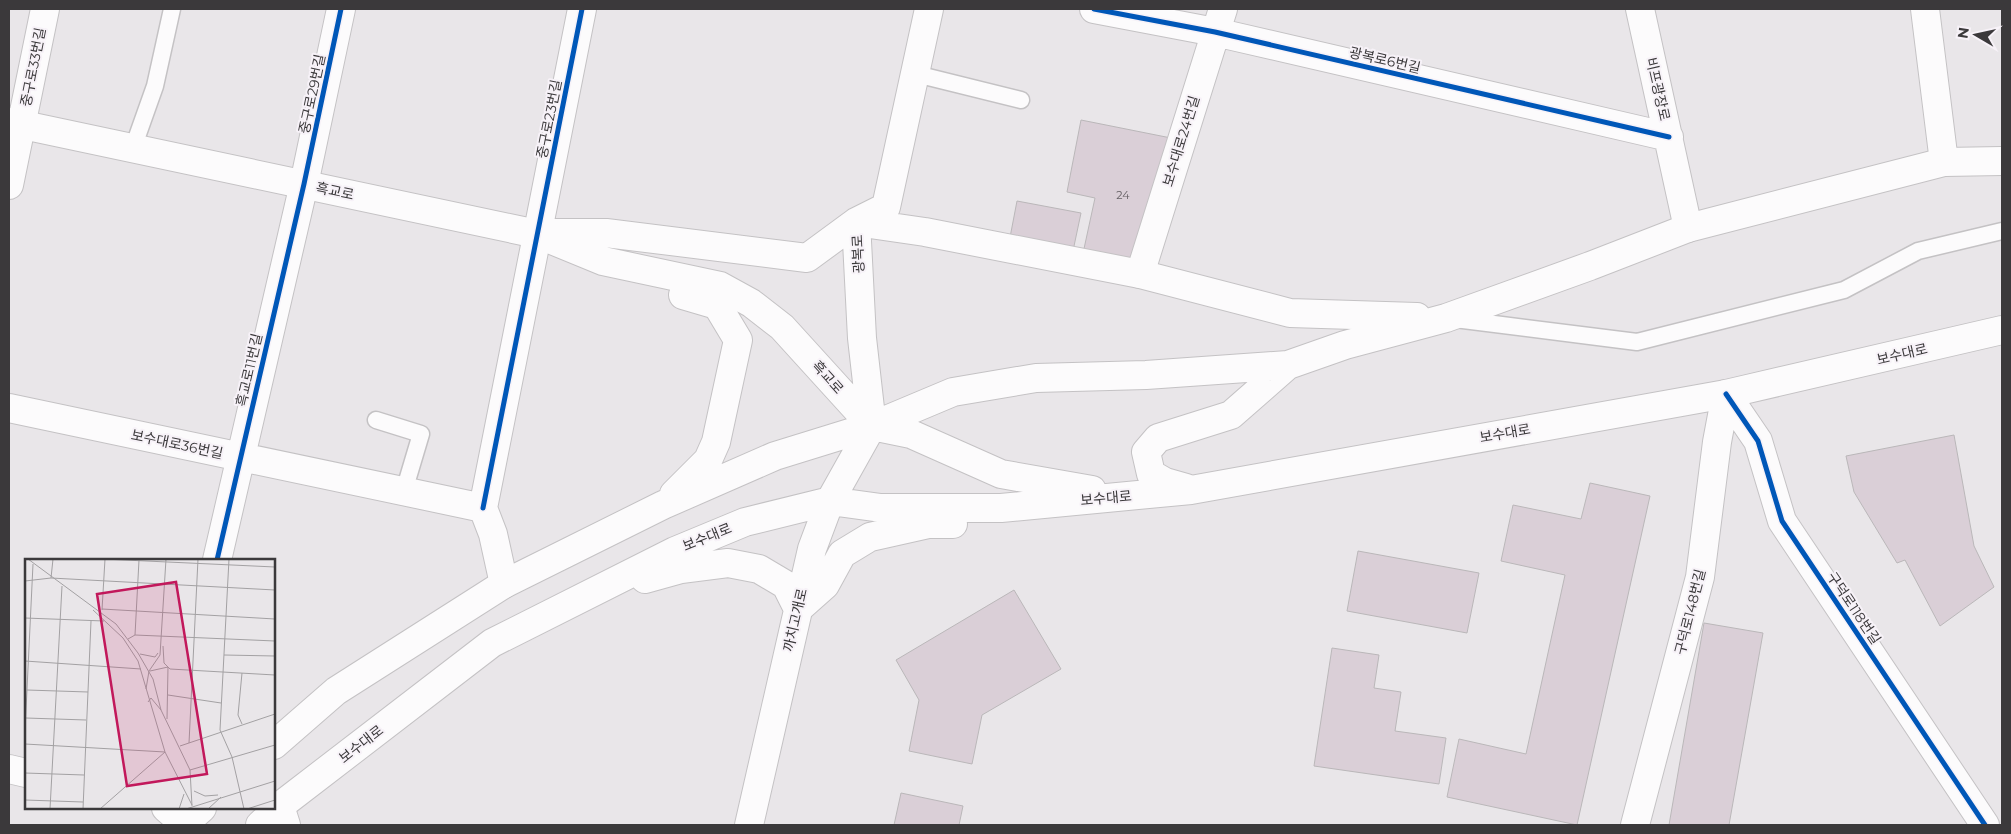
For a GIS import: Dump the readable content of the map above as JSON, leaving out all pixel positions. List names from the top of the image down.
{
  "streets": {
    "main road": [
      "광복로6번길",
      "중구로33번길",
      "비프광장로",
      "중구로29번길",
      "중구로23번길",
      "보수대로24번길",
      "흑교로",
      "광복로",
      "보수대로",
      "흑교로11번길",
      "보수대로36번길",
      "구덕로118번길",
      "구덕로148번길",
      "까치고개로"
    ]
  },
  "crossings": [
    ["광복로6번길", "비프광장로"],
    ["광복로6번길", "보수대로24번길"],
    ["중구로33번길", "흑교로"],
    ["중구로29번길", "흑교로"],
    ["중구로29번길", "흑교로11번길"],
    ["중구로23번길", "흑교로"],
    ["중구로23번길", "보수대로36번길"],
    ["흑교로", "광복로"],
    ["흑교로", "흑교로11번길"],
    ["흑교로", "까치고개로"],
    ["광복로", "까치고개로"],
    ["보수대로", "구덕로118번길"],
    ["보수대로", "구덕로148번길"],
    ["보수대로", "까치고개로"],
    ["흑교로11번길", "보수대로36번길"],
    ["구덕로118번길", "구덕로148번길"]
  ],
  "house_numbers": ["24"],
  "north": "left"
}
